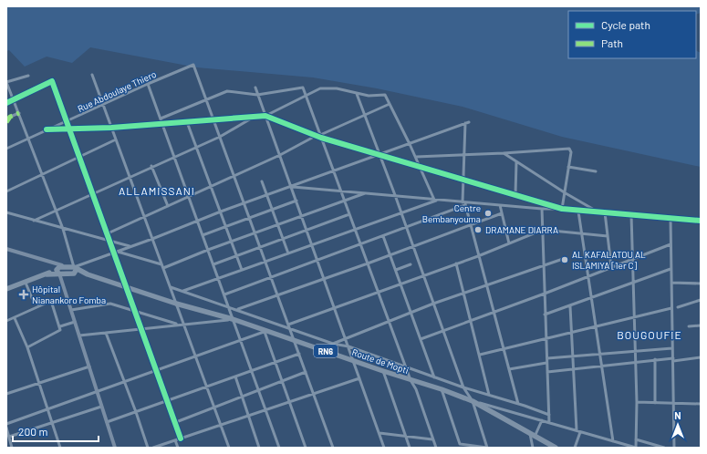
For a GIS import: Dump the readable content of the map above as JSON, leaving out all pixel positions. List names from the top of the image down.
{
  "streets": {
    "highway": ["RN6", "Route de Mopti"],
    "street": ["Rue Abdoulaye Thiero"]
  },
  "districts": ["ALLAMISSANI", "BOUGOUFIE"],
  "places": {
    "other": ["Centre Bembanyouma", "DRAMANE DIARRA", "AL KAFALATOU AL ISLAMIYA [1er C]"],
    "health": ["Hôpital Nianankoro Fomba"]
  },
  "legend": ["Cycle path", "Path"],
  "scale_bar": "200 m",
  "north": "top"
}
